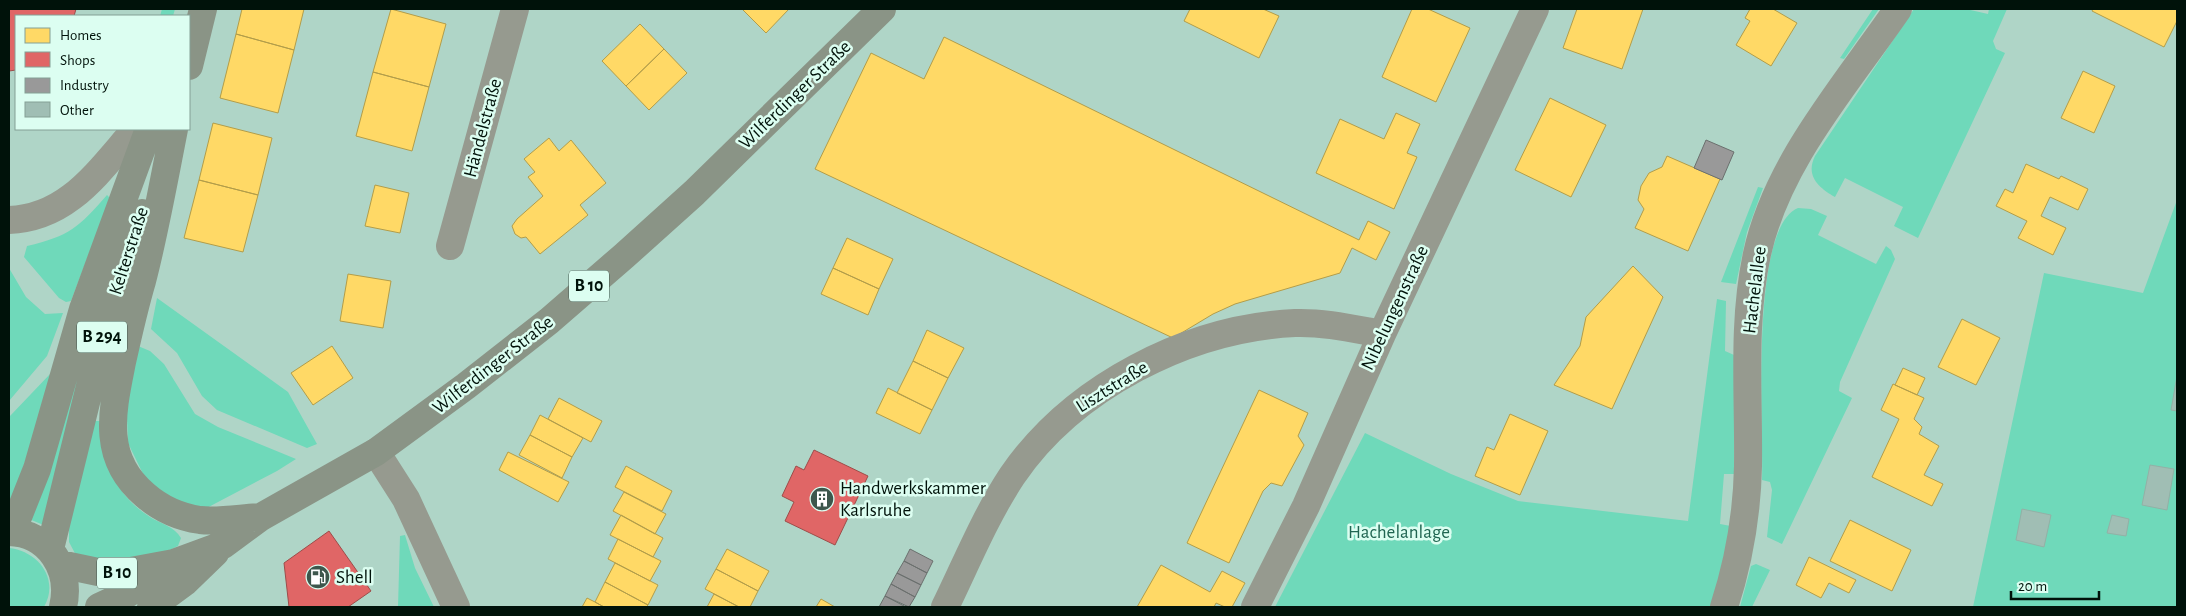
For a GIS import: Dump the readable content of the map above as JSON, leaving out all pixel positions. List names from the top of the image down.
{
  "streets": {
    "main road": [
      "Wilferdinger Straße",
      "Kelterstraße",
      "B 10",
      "B 294"
    ],
    "street": [
      "Händelstraße",
      "Hachelallee",
      "Nibelungenstraße",
      "Lisztstraße"
    ]
  },
  "crossings": [
    ["Wilferdinger Straße", "Kelterstraße"],
    ["Wilferdinger Straße", "B 10"],
    ["Nibelungenstraße", "Lisztstraße"]
  ],
  "parks": ["Hachelanlage"],
  "places": {
    "building": ["Handwerkskammer Karlsruhe"],
    "fuel station": ["Shell"]
  },
  "legend": [
    "Homes",
    "Shops",
    "Industry",
    "Other"
  ],
  "scale_bar": "20 m"
}
